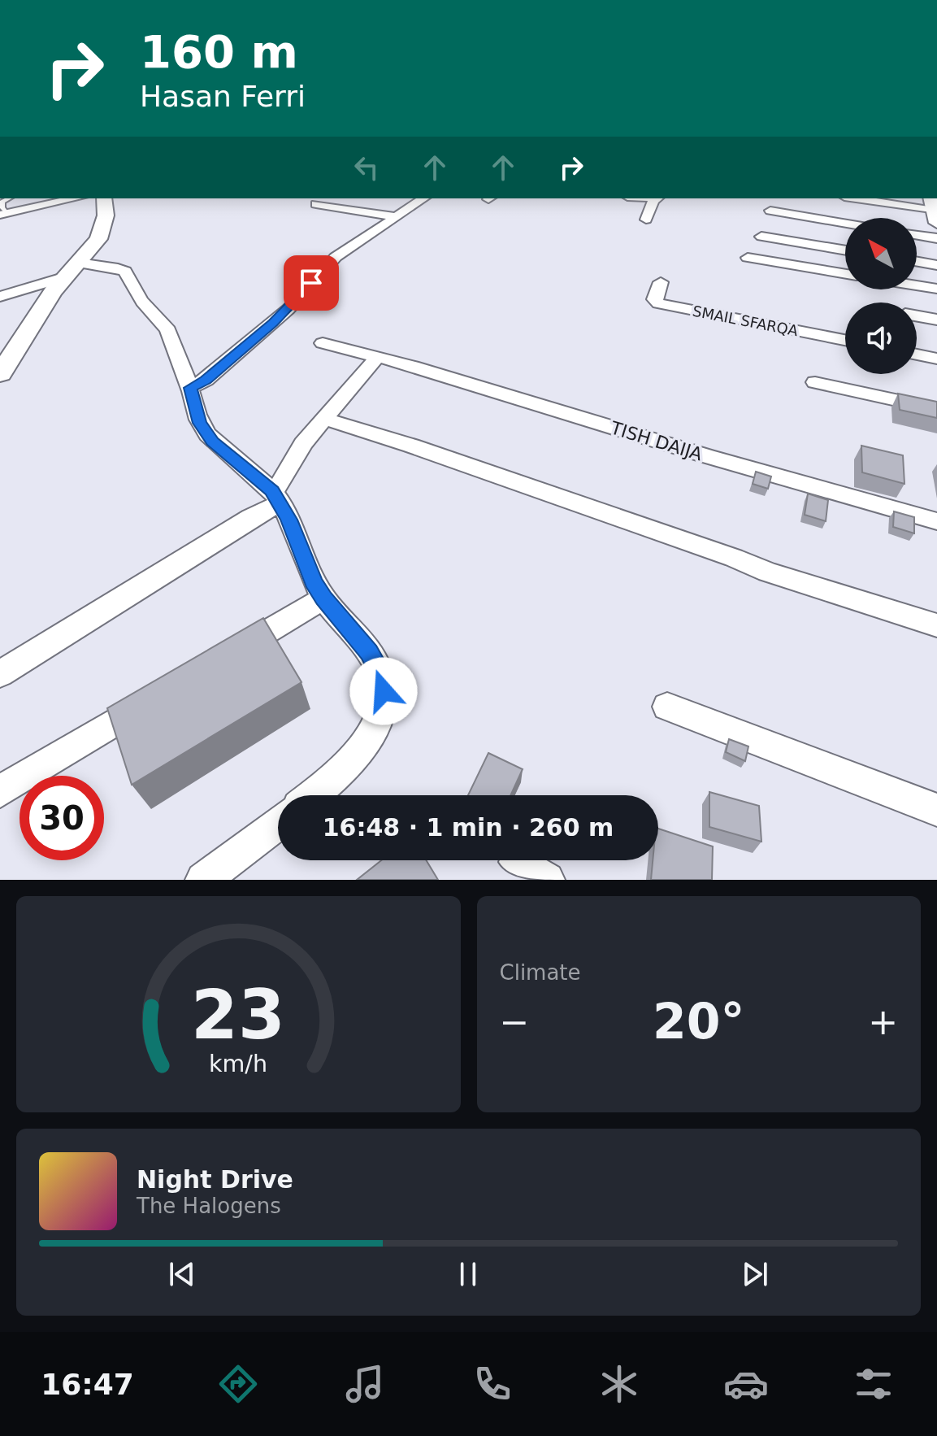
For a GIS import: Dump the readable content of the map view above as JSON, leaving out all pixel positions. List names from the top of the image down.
{
  "streets": {
    "street": ["SMAIL SFARQA", "TISH DAIJA"]
  },
  "north": "top left",
  "page": {
    "turn": ["160 m", "Hasan Ferri"],
    "limit": "30",
    "trip": "16:48 · 1 min · 260 m",
    "tile": "Climate",
    "heat": ["−", "20°", "+"],
    "song": ["Night Drive", "The Halogens"],
    "tabs": "16:47",
    "gauge": ["23", "km/h"]
  }
}
